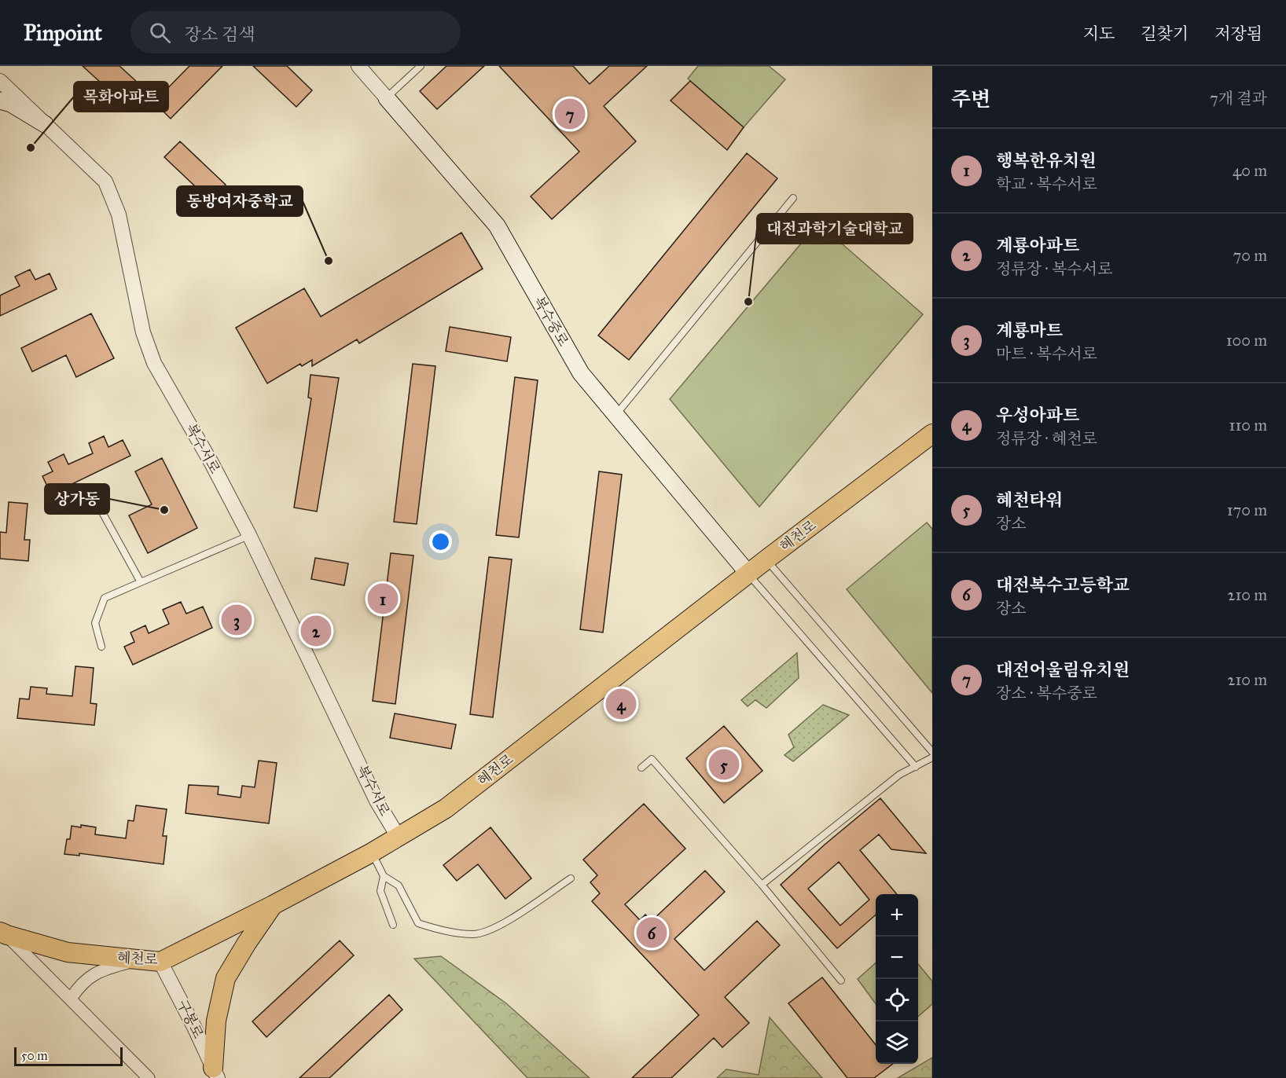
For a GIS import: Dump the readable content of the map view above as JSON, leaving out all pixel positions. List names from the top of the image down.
{
  "streets": {
    "main road": ["복수중로", "혜천로"],
    "street": ["복수서로", "구봉로"]
  },
  "crossings": [
    ["복수중로", "혜천로"],
    ["복수서로", "혜천로"],
    ["혜천로", "구봉로"]
  ],
  "places": [
    "목화아파트",
    "동방여자중학교",
    "대전과학기술대학교",
    "상가동"
  ],
  "scale_bar": "50 m",
  "page": {
    "header": "Pinpoint",
    "search": "장소 검색",
    "nav": ["지도", "길찾기", "저장됨"],
    "heading": ["주변", "7개 결과"],
    "pins": [
      "7",
      "1",
      "3",
      "2",
      "4",
      "5",
      "6"
    ],
    "list": [
      {
        "mark": "1",
        "name": "행복한유치원",
        "note": "학교 · 복수서로",
        "value": "40 m"
      },
      {
        "mark": "2",
        "name": "계룡아파트",
        "note": "정류장 · 복수서로",
        "value": "70 m"
      },
      {
        "mark": "3",
        "name": "계룡마트",
        "note": "마트 · 복수서로",
        "value": "100 m"
      },
      {
        "mark": "4",
        "name": "우성아파트",
        "note": "정류장 · 혜천로",
        "value": "110 m"
      },
      {
        "mark": "5",
        "name": "혜천타워",
        "note": "장소",
        "value": "170 m"
      },
      {
        "mark": "6",
        "name": "대전복수고등학교",
        "note": "장소",
        "value": "210 m"
      },
      {
        "mark": "7",
        "name": "대전어울림유치원",
        "note": "장소 · 복수중로",
        "value": "210 m"
      }
    ],
    "map_buttons": ["+", "−"],
    "scale": "50 m"
  }
}
